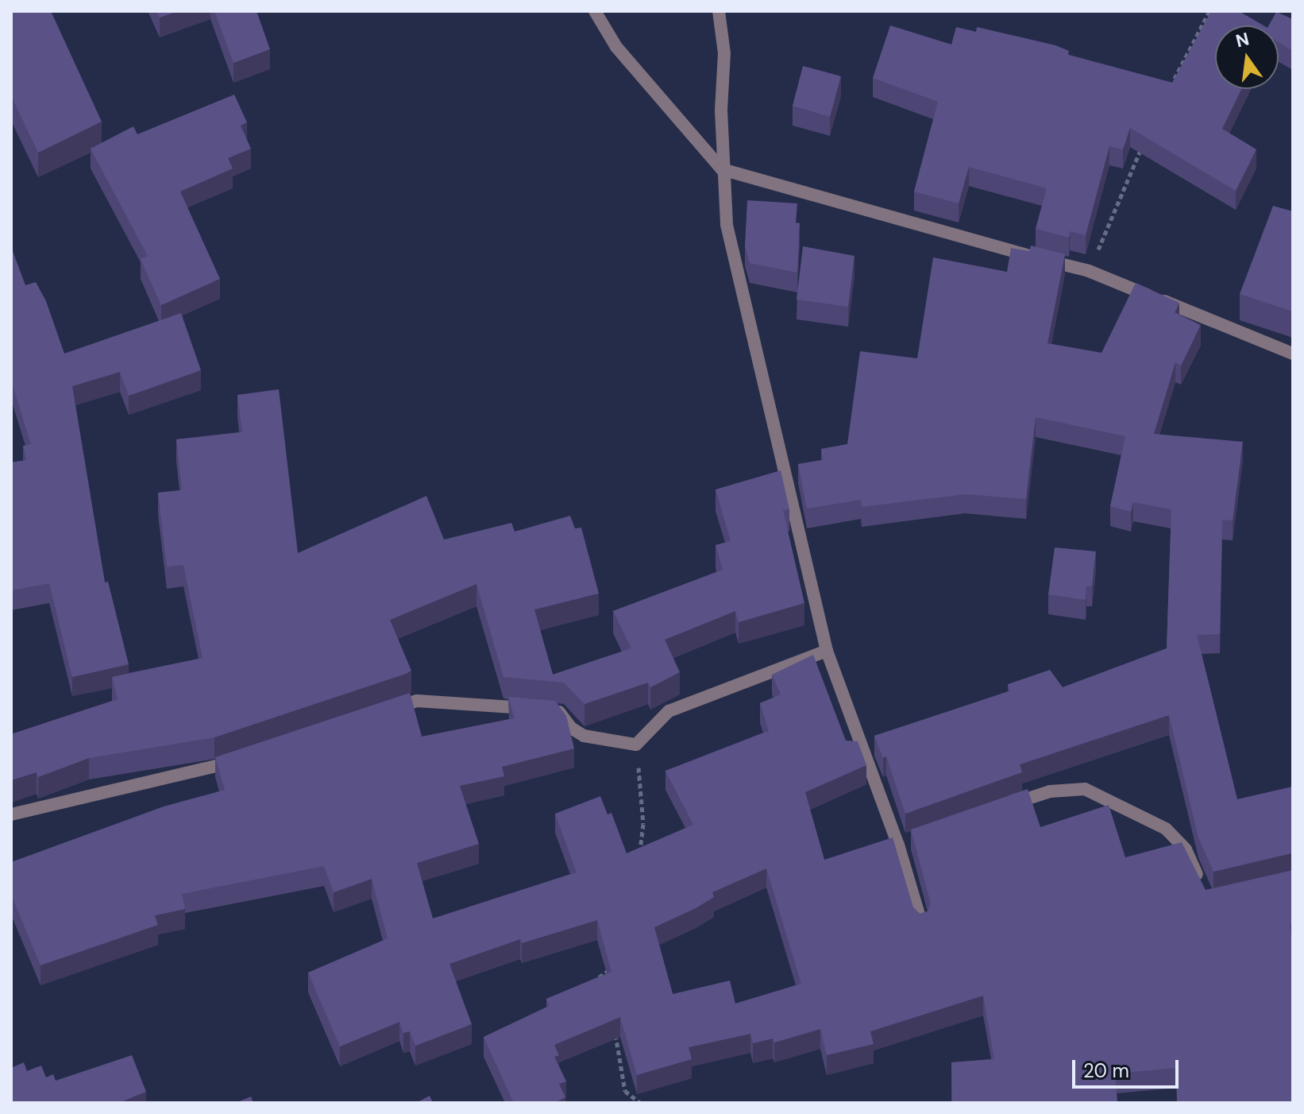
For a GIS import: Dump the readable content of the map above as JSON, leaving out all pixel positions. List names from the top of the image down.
{
  "scale_bar": "20 m",
  "north": "top"
}
